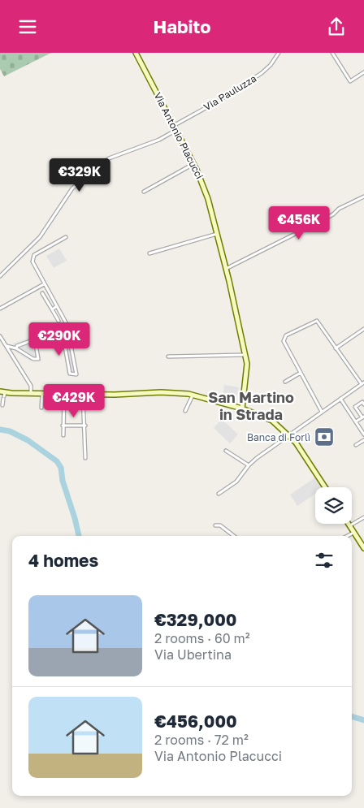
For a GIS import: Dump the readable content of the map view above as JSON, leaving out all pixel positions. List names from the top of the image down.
{
  "streets": {
    "main road": ["Via Antonio Placucci"],
    "street": ["Via Pauluzza"]
  },
  "crossings": [
    ["Via Pauluzza", "Via Antonio Placucci"]
  ],
  "districts": ["San Martino in Strada"],
  "places": {
    "bank": ["Banca di Forlì"]
  },
  "page": {
    "header": "Habito",
    "price": [
      "€329K",
      "€456K",
      "€290K",
      "€429K"
    ],
    "heading": "4 homes",
    "list": [
      {
        "name": "€329,000",
        "note": "2 rooms · 60 m² · Via Ubertina"
      },
      {
        "name": "€456,000",
        "note": "2 rooms · 72 m² · Via Antonio Placucci"
      }
    ]
  }
}
